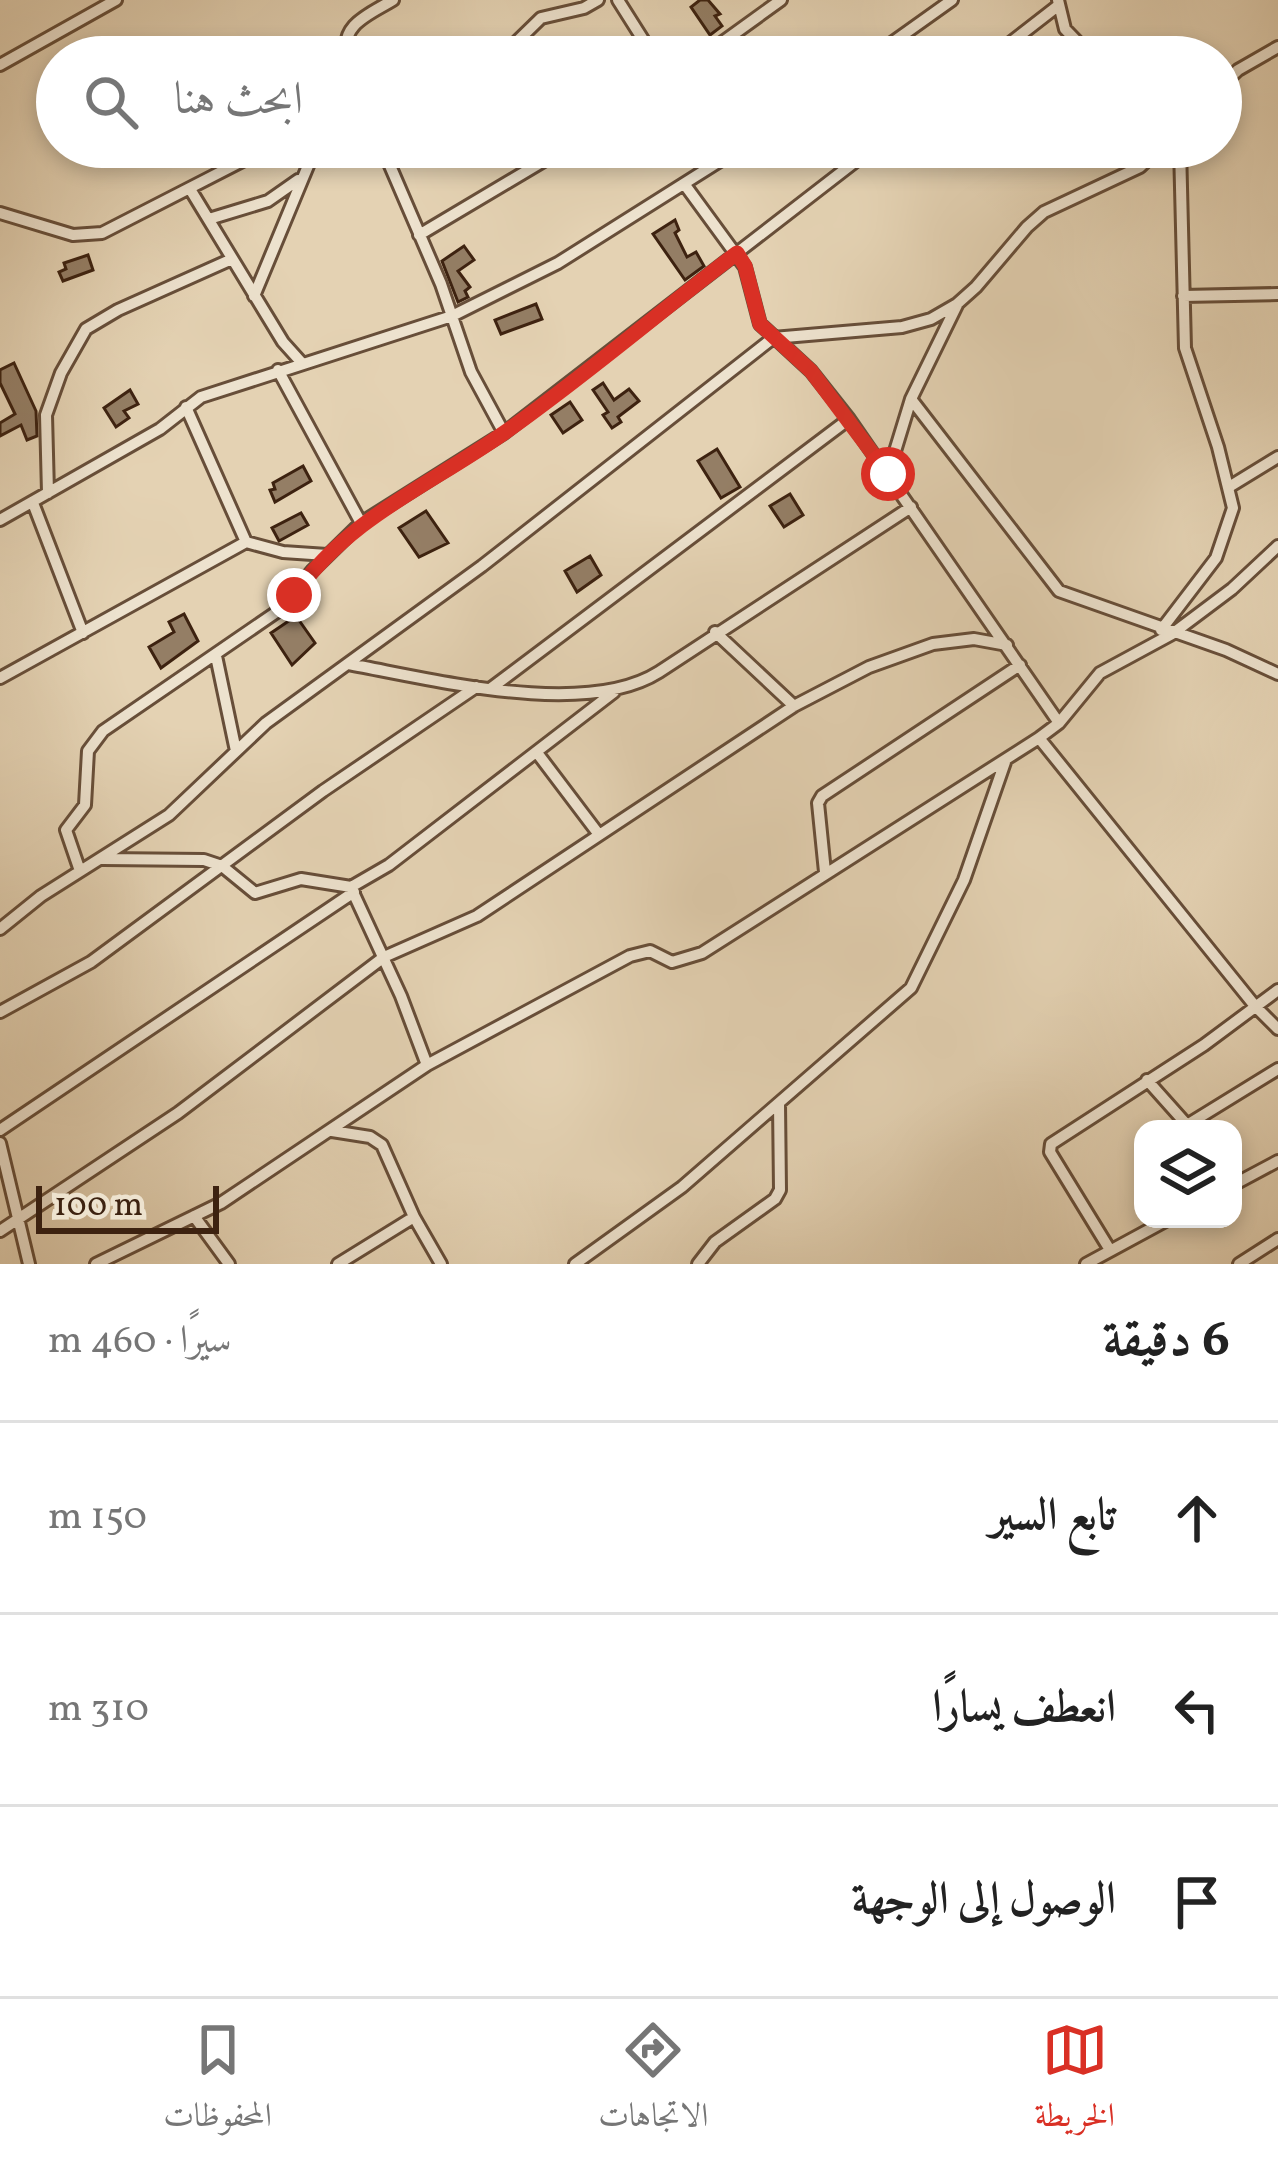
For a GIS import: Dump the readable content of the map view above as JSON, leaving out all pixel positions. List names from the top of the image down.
{
  "scale_bar": "100 m",
  "page": {
    "search": "ابحث هنا",
    "scale": "100 m",
    "heading": ["6 دقيقة", "سيرًا · 460 m"],
    "list": [
      ["تابع السير", "150 m"],
      ["انعطف يسارًا", "310 m"],
      "الوصول إلى الوجهة"
    ],
    "nav": ["الخريطة", "الاتجاهات", "المحفوظات"]
  }
}
